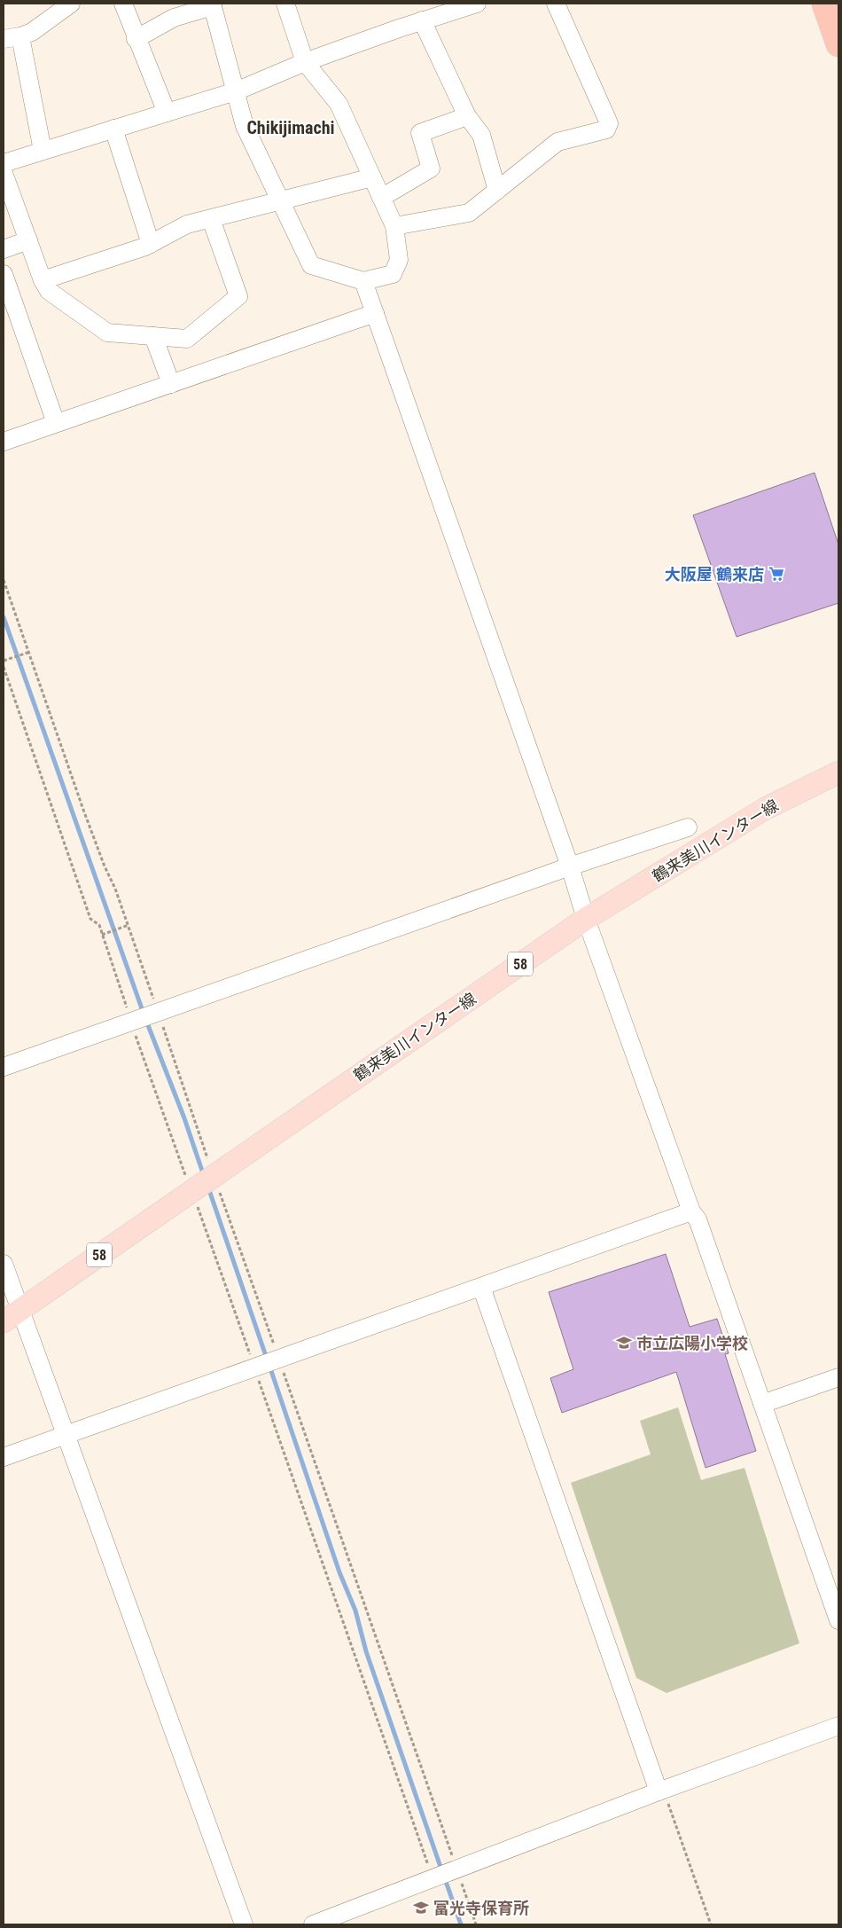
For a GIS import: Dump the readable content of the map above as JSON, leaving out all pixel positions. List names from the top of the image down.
{
  "streets": {
    "main road": ["鶴来美川インター線", "58"]
  },
  "districts": ["Chikijimachi"],
  "places": {
    "supermarket": ["大阪屋 鶴来店"],
    "school or university": ["市立広陽小学校", "富光寺保育所"]
  }
}
